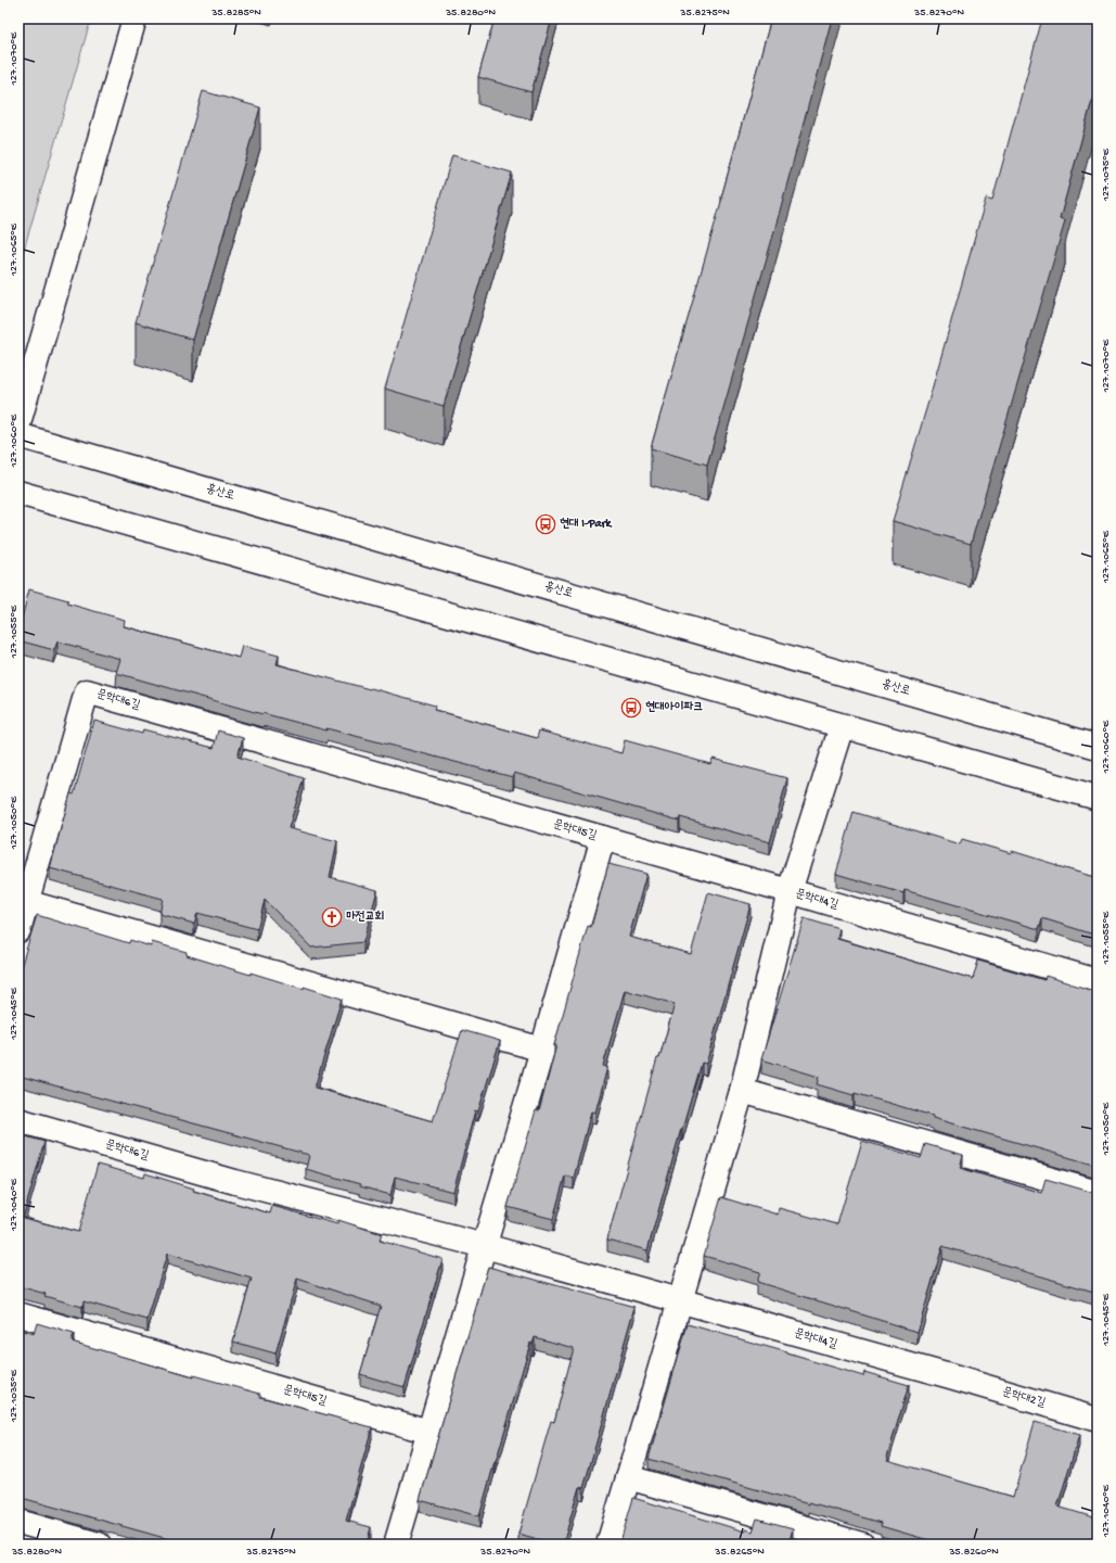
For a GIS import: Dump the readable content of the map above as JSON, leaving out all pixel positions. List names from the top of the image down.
{
  "streets": {
    "street": [
      "홍산로",
      "문학대6길",
      "문학대5길",
      "문학대4길",
      "문학대2길"
    ]
  },
  "crossings": [
    ["문학대6길", "문학대5길"],
    ["문학대6길", "문학대4길"],
    ["문학대5길", "문학대4길"],
    ["문학대4길", "문학대2길"]
  ],
  "places": {
    "bus stop": ["현대 I-Park", "현대아이파크"],
    "church": ["마전교회"]
  },
  "coordinates": [
    "35.8285°N",
    "35.8280°N",
    "35.8275°N",
    "35.8270°N",
    "127.1070°E",
    "127.1075°E",
    "127.1065°E",
    "127.1060°E",
    "127.1055°E",
    "127.1050°E",
    "127.1045°E",
    "127.1040°E",
    "127.1035°E",
    "35.8265°N",
    "35.8260°N"
  ]
}
